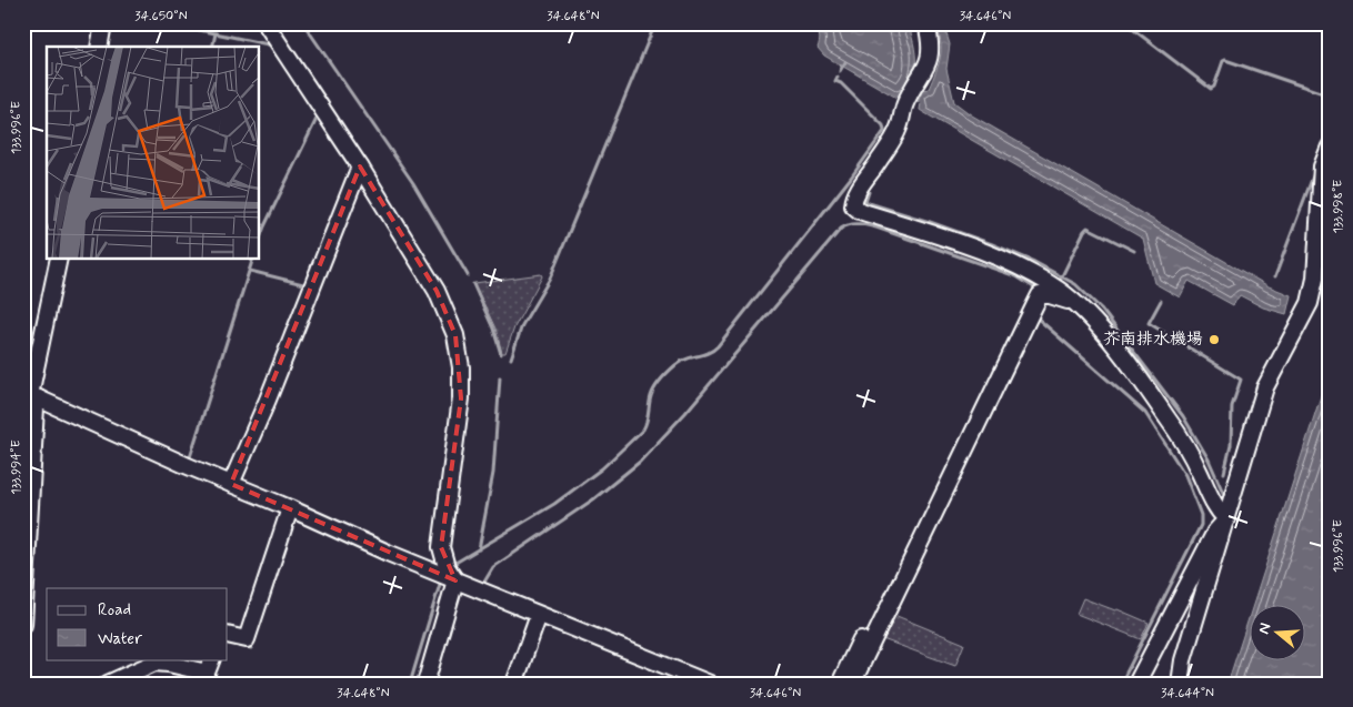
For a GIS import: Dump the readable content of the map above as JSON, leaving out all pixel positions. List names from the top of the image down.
{
  "places": ["芥南排水機場"],
  "legend": ["Road", "Water"],
  "north": "left",
  "coordinates": [
    "34.650°N",
    "34.648°N",
    "34.646°N",
    "133.996°E",
    "133.998°E",
    "133.994°E",
    "34.644°N"
  ]
}
